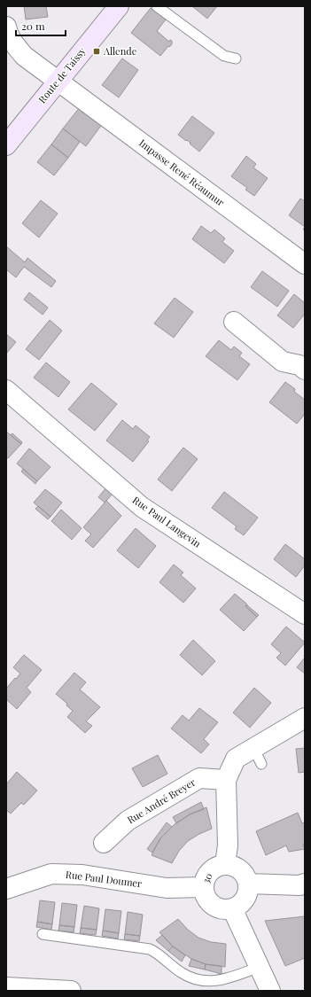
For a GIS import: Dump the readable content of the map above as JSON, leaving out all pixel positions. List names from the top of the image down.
{
  "streets": {
    "street": [
      "Route de Taissy",
      "Impasse René Réaumur",
      "Rue Paul Langevin",
      "Rue André Breyer",
      "30",
      "Rue Paul Doumer"
    ]
  },
  "crossings": [
    ["Route de Taissy", "Impasse René Réaumur"],
    ["30", "Rue Paul Doumer"]
  ],
  "places": {
    "transit": ["Allende"]
  },
  "scale_bar": "20 m"
}
